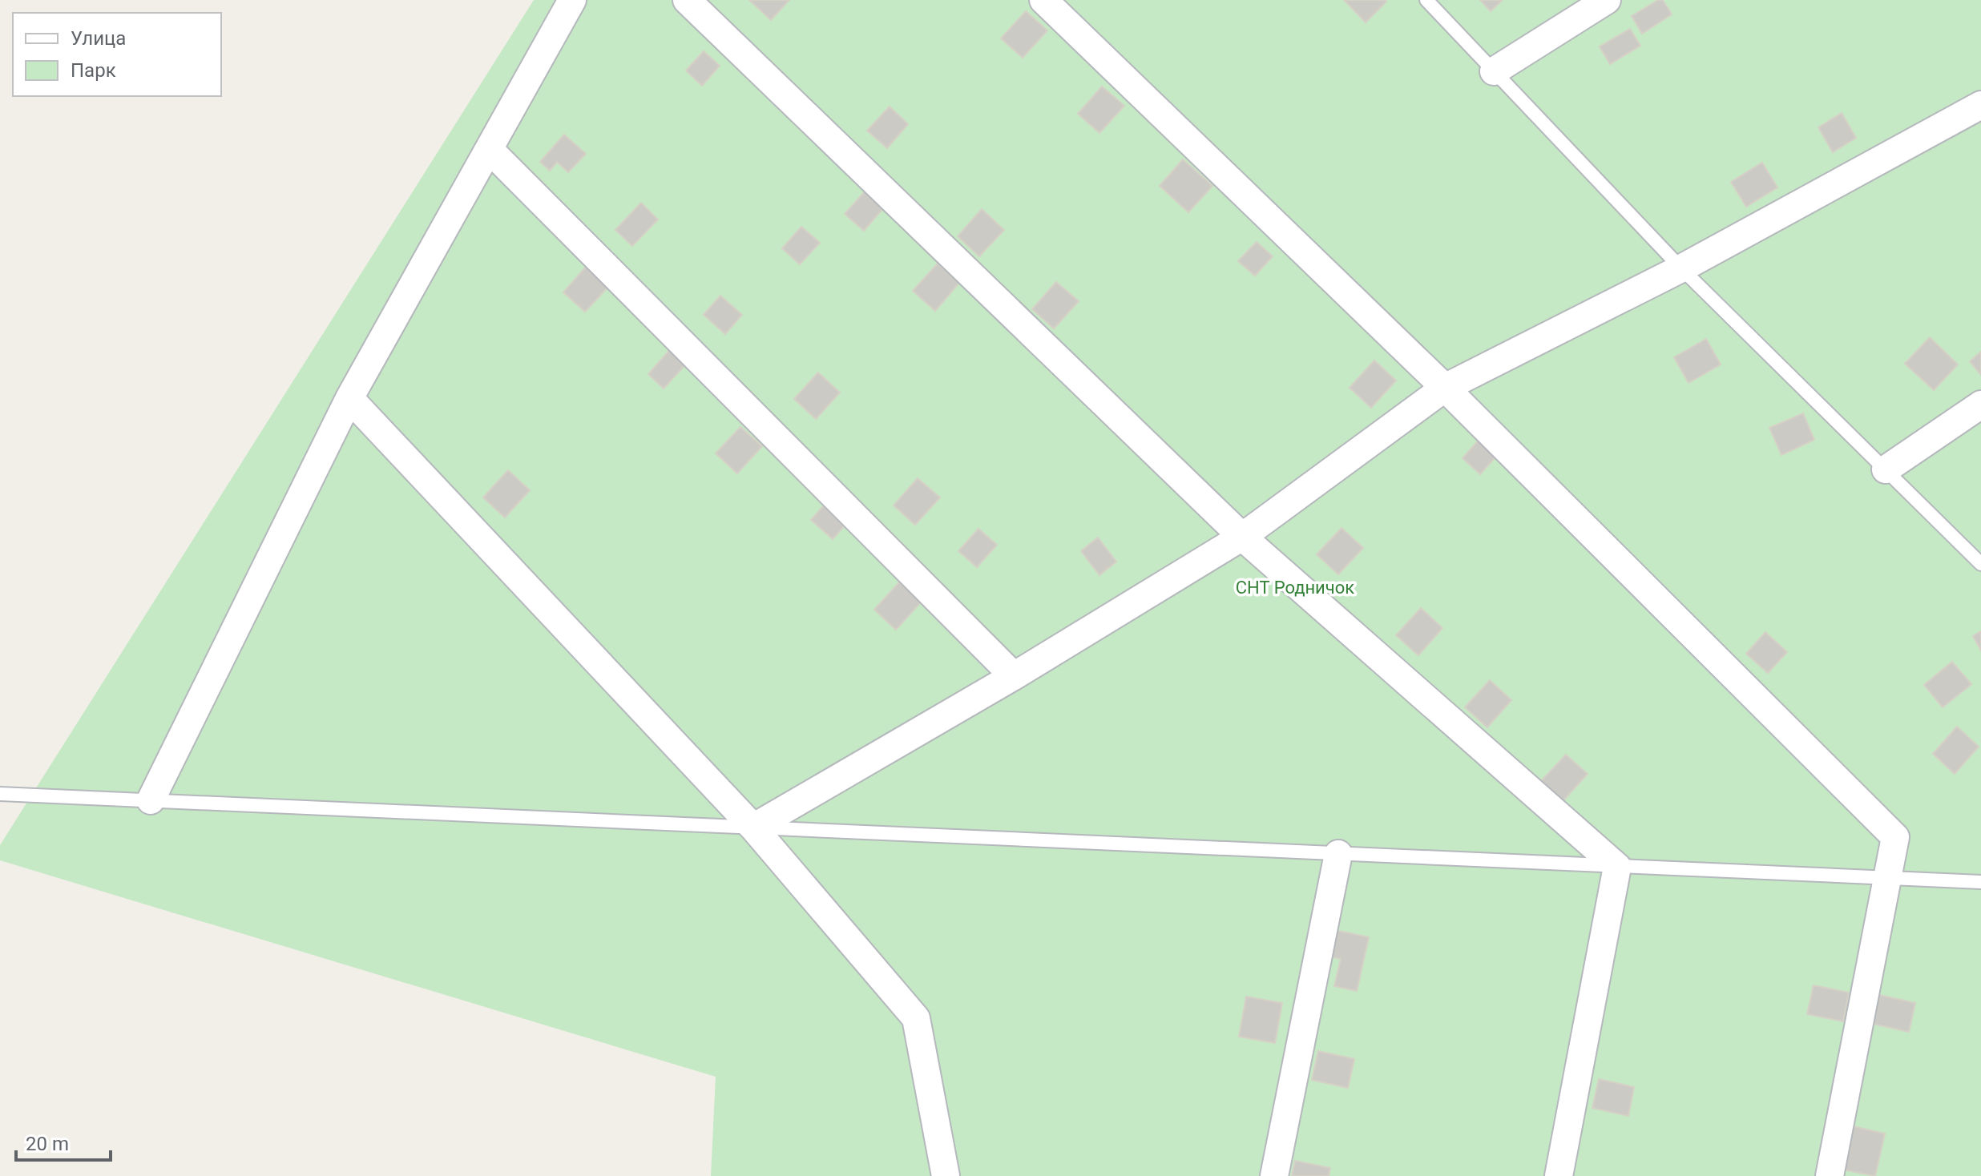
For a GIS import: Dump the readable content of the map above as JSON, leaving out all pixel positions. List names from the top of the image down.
{
  "parks": ["СНТ Родничок"],
  "legend": ["Улица", "Парк"],
  "scale_bar": "20 m"
}
